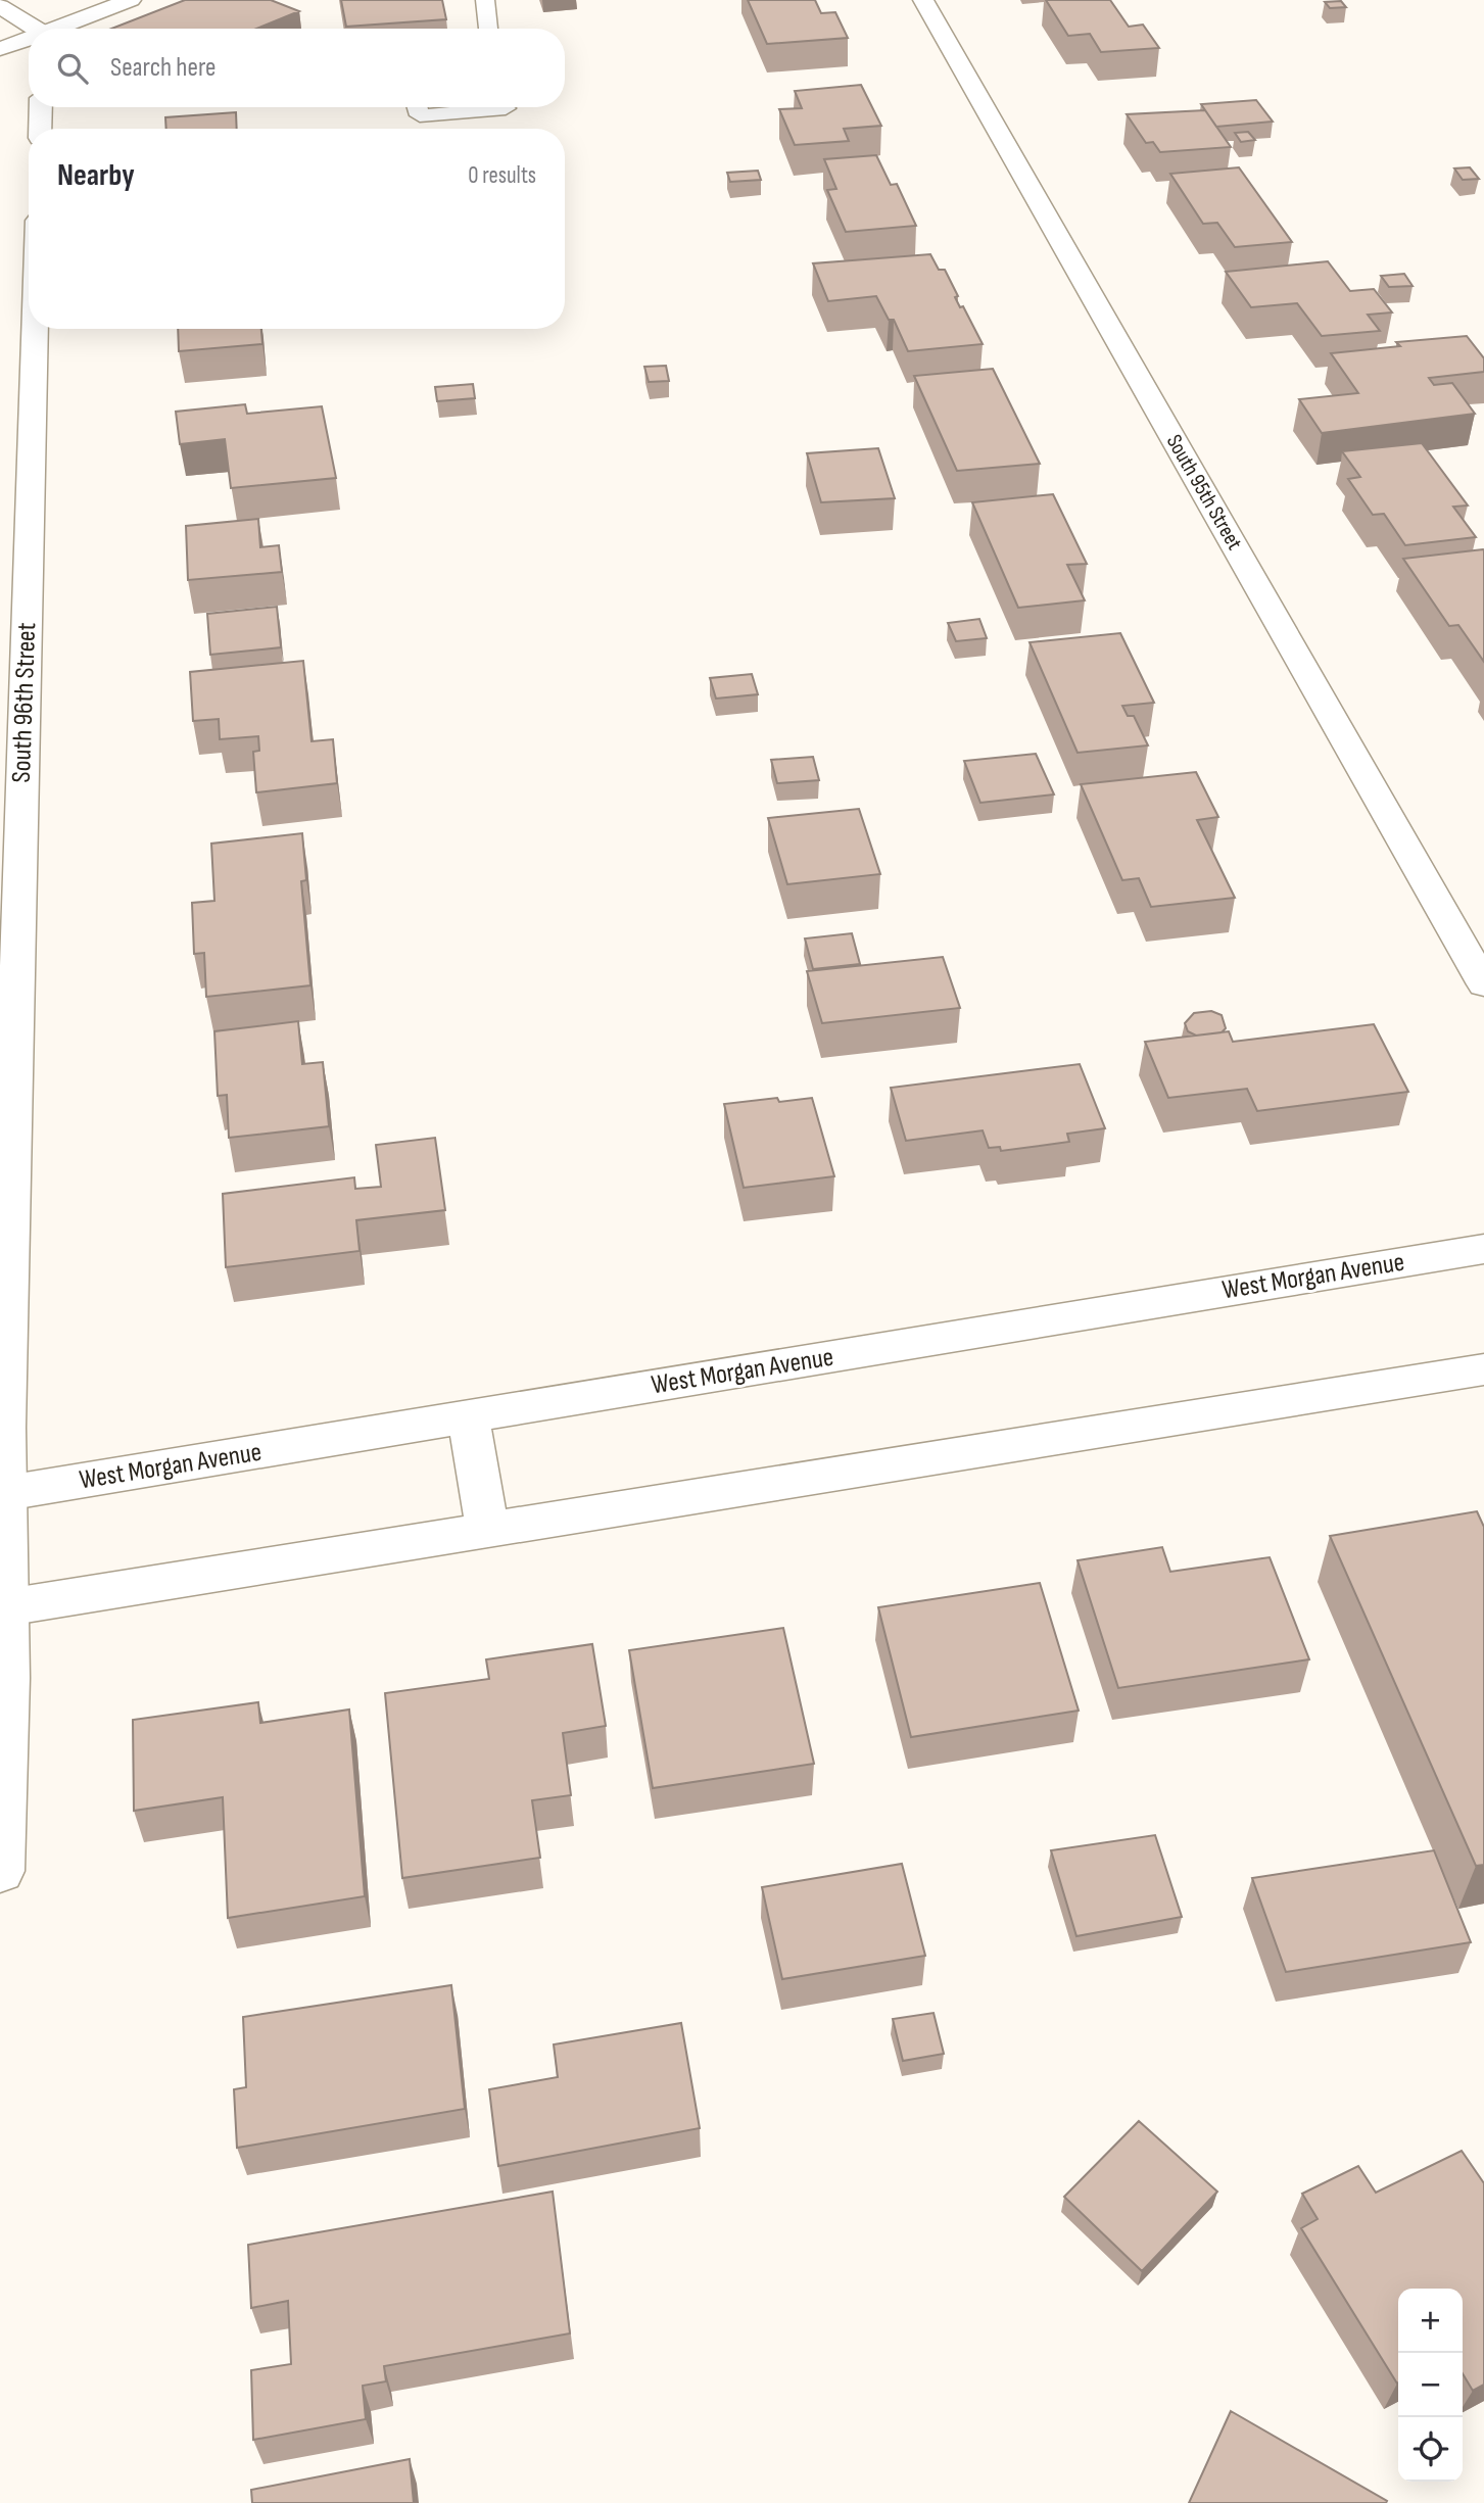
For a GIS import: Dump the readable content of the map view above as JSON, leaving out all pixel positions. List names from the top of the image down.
{
  "streets": {
    "street": ["South 95th Street", "South 96th Street", "West Morgan Avenue"]
  },
  "crossings": [
    ["South 96th Street", "West Morgan Avenue"]
  ],
  "page": {
    "search": "Search here",
    "heading": ["Nearby", "0 results"],
    "map_buttons": ["+", "−"]
  }
}
